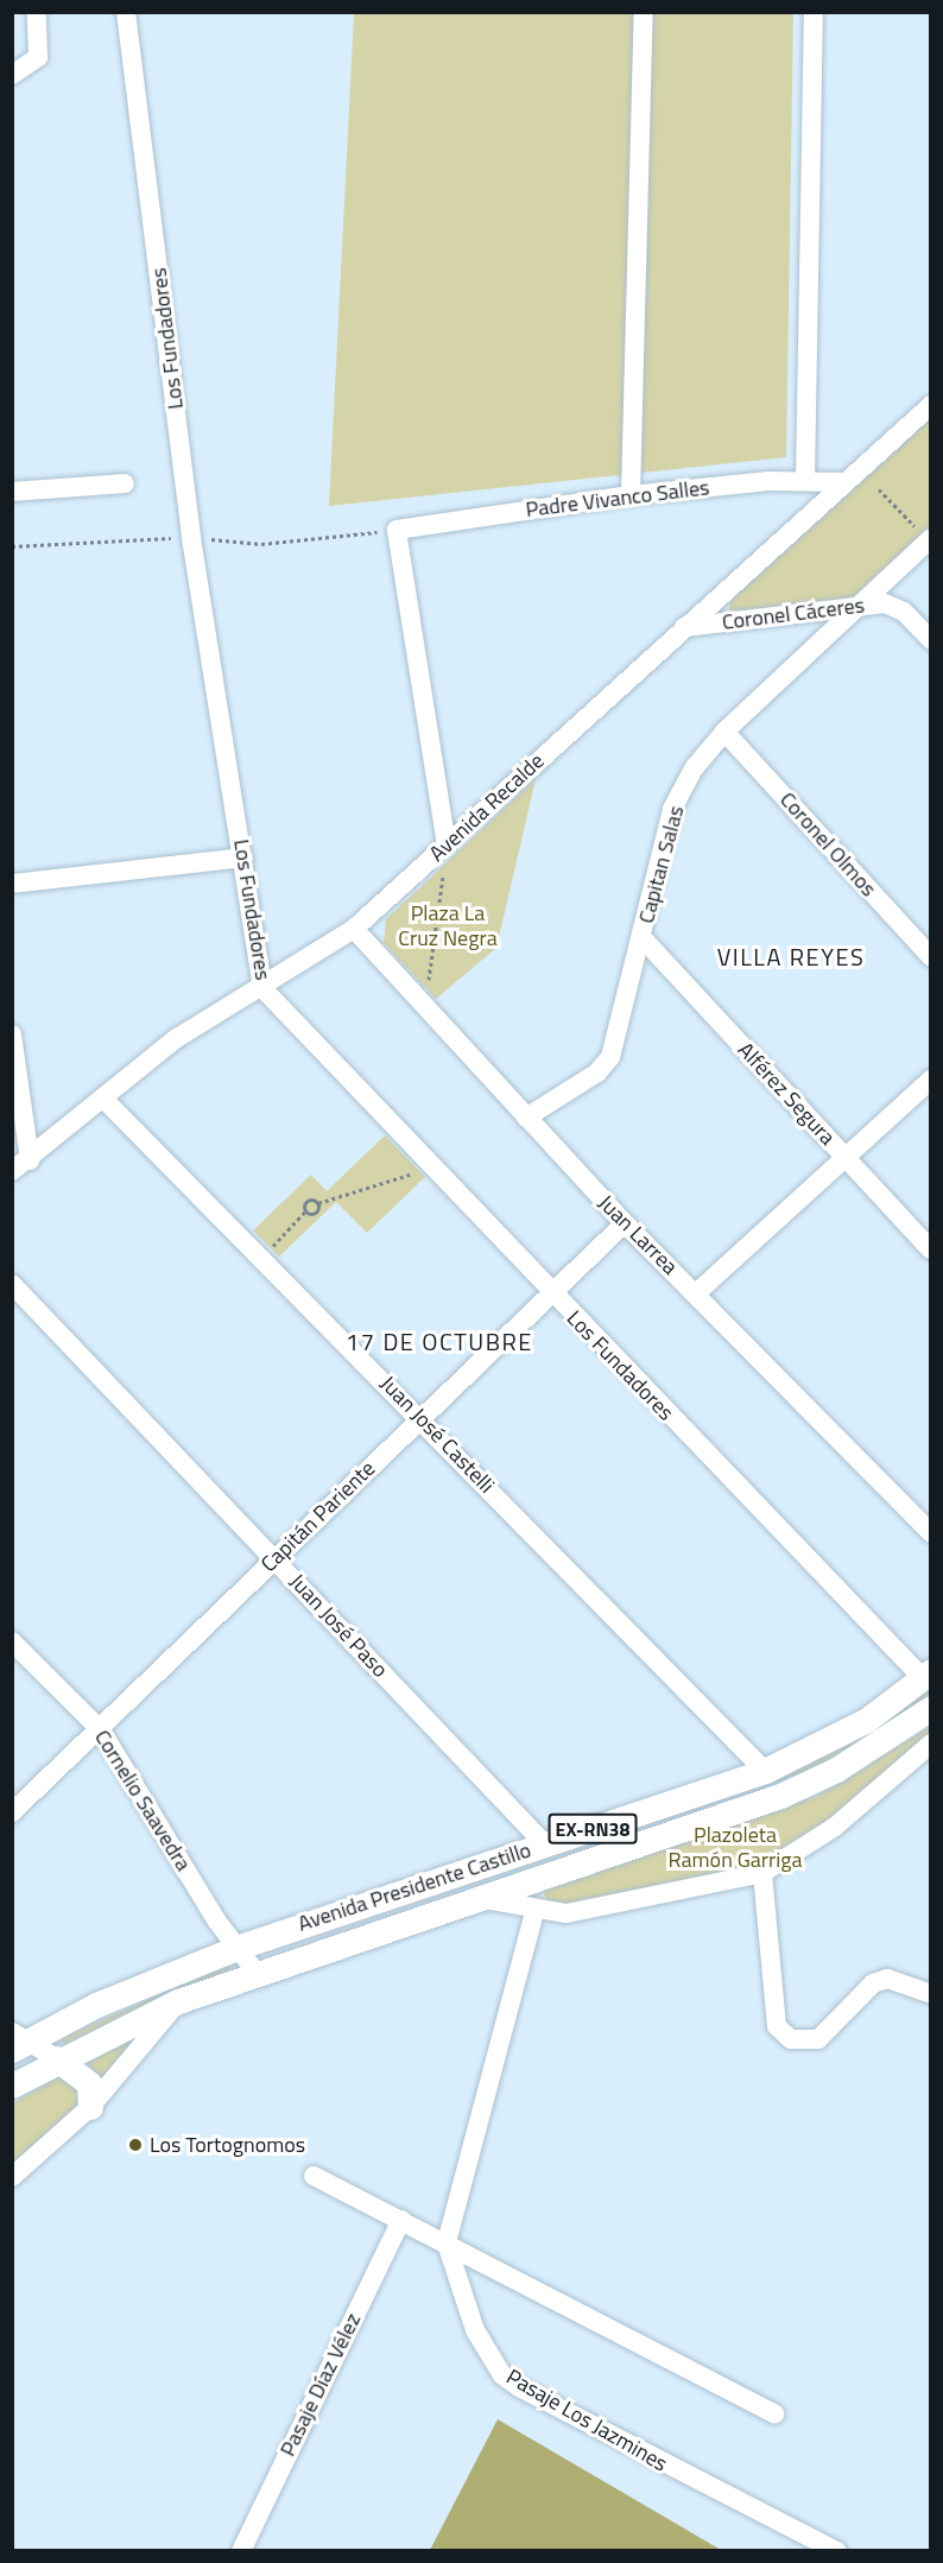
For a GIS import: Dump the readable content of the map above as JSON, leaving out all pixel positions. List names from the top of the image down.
{
  "streets": {
    "main road": ["EX-RN38", "Avenida Presidente Castillo"],
    "street": [
      "Los Fundadores",
      "Padre Vivanco Salles",
      "Coronel Cáceres",
      "Avenida Recalde",
      "Coronel Olmos",
      "Capitan Salas",
      "Alférez Segura",
      "Juan Larrea",
      "Juan José Castelli",
      "Capitán Pariente",
      "Juan José Paso",
      "Cornelio Saavedra",
      "Pasaje Díaz Vélez",
      "Pasaje Los Jazmines"
    ]
  },
  "crossings": [
    ["Los Fundadores", "Avenida Recalde"],
    ["Los Fundadores", "Capitán Pariente"],
    ["Los Fundadores", "Avenida Presidente Castillo"],
    ["Padre Vivanco Salles", "Avenida Recalde"],
    ["Coronel Cáceres", "Avenida Recalde"],
    ["Coronel Cáceres", "Capitan Salas"],
    ["Avenida Recalde", "Juan Larrea"],
    ["Avenida Recalde", "Juan José Castelli"],
    ["Coronel Olmos", "Capitan Salas"],
    ["Capitan Salas", "Alférez Segura"],
    ["Capitan Salas", "Juan Larrea"],
    ["Juan Larrea", "Capitán Pariente"],
    ["Juan José Castelli", "Capitán Pariente"],
    ["Juan José Castelli", "Avenida Presidente Castillo"],
    ["Capitán Pariente", "Juan José Paso"],
    ["Capitán Pariente", "Cornelio Saavedra"],
    ["Juan José Paso", "Avenida Presidente Castillo"],
    ["Cornelio Saavedra", "Avenida Presidente Castillo"]
  ],
  "districts": ["VILLA REYES", "17 DE OCTUBRE"],
  "parks": ["Plaza La Cruz Negra", "Plazoleta Ramón Garriga"],
  "places": ["Los Tortognomos"]
}
